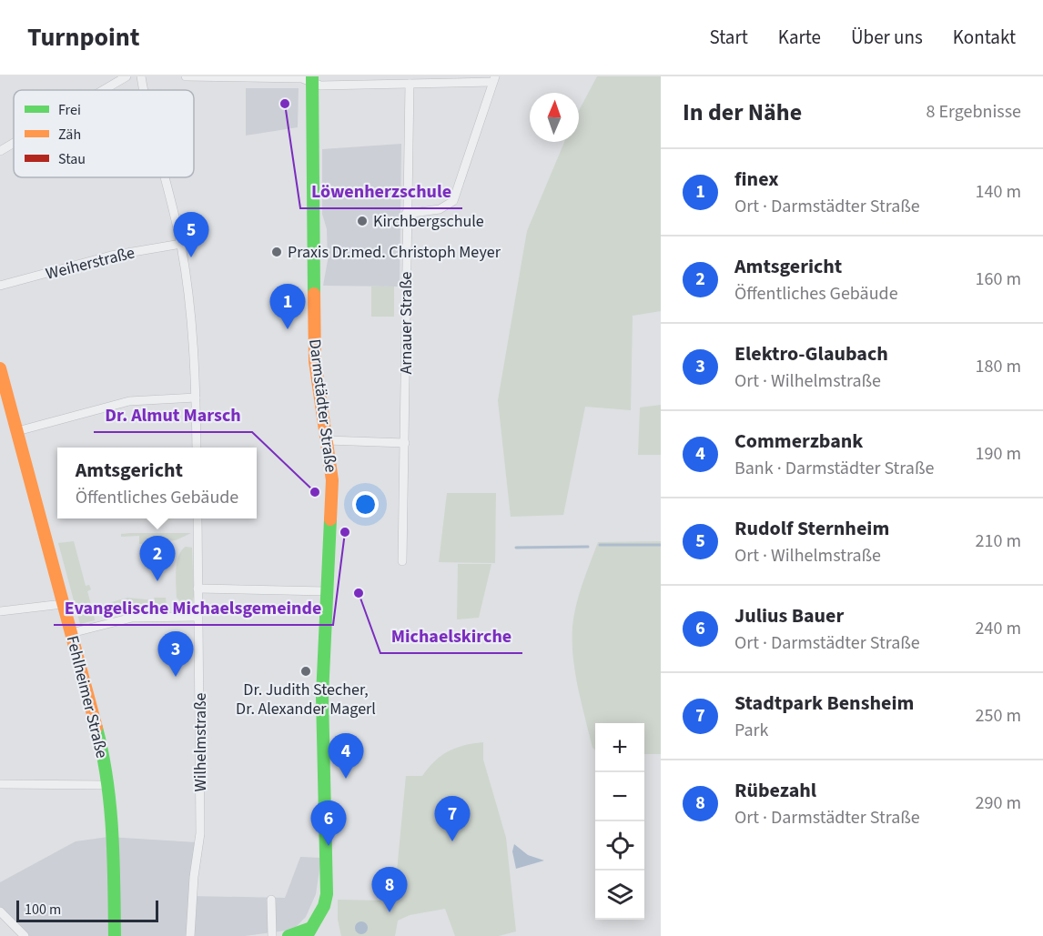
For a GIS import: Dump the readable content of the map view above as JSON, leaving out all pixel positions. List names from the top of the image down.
{
  "streets": {
    "main road": ["Darmstädter Straße", "Fehlheimer Straße"],
    "street": ["Weiherstraße", "Arnauer Straße", "Wilhelmstraße"]
  },
  "places": [
    "Löwenherzschule",
    "Kirchbergschule",
    "Praxis Dr.med. Christoph Meyer",
    "Dr. Almut Marsch",
    "Evangelische Michaelsgemeinde",
    "Michaelskirche",
    "Dr. Judith Stecher, Dr. Alexander Magerl"
  ],
  "legend": ["Frei", "Zäh", "Stau"],
  "scale_bar": "100 m",
  "north": "top",
  "page": {
    "header": "Turnpoint",
    "nav": [
      "Start",
      "Karte",
      "Über uns",
      "Kontakt"
    ],
    "heading": ["In der Nähe", "8 Ergebnisse"],
    "list": [
      {
        "mark": "1",
        "name": "finex",
        "note": "Ort · Darmstädter Straße",
        "value": "140 m"
      },
      {
        "mark": "2",
        "name": "Amtsgericht",
        "note": "Öffentliches Gebäude",
        "value": "160 m"
      },
      {
        "mark": "3",
        "name": "Elektro-Glaubach",
        "note": "Ort · Wilhelmstraße",
        "value": "180 m"
      },
      {
        "mark": "4",
        "name": "Commerzbank",
        "note": "Bank · Darmstädter Straße",
        "value": "190 m"
      },
      {
        "mark": "5",
        "name": "Rudolf Sternheim",
        "note": "Ort · Wilhelmstraße",
        "value": "210 m"
      },
      {
        "mark": "6",
        "name": "Julius Bauer",
        "note": "Ort · Darmstädter Straße",
        "value": "240 m"
      },
      {
        "mark": "7",
        "name": "Stadtpark Bensheim",
        "note": "Park",
        "value": "250 m"
      },
      {
        "mark": "8",
        "name": "Rübezahl",
        "note": "Ort · Darmstädter Straße",
        "value": "290 m"
      }
    ],
    "pins": [
      "5",
      "1",
      "2",
      "3",
      "4",
      "7",
      "6",
      "8"
    ],
    "popup": ["Amtsgericht", "Öffentliches Gebäude"],
    "map_buttons": ["+", "−"],
    "scale": "100 m"
  }
}
